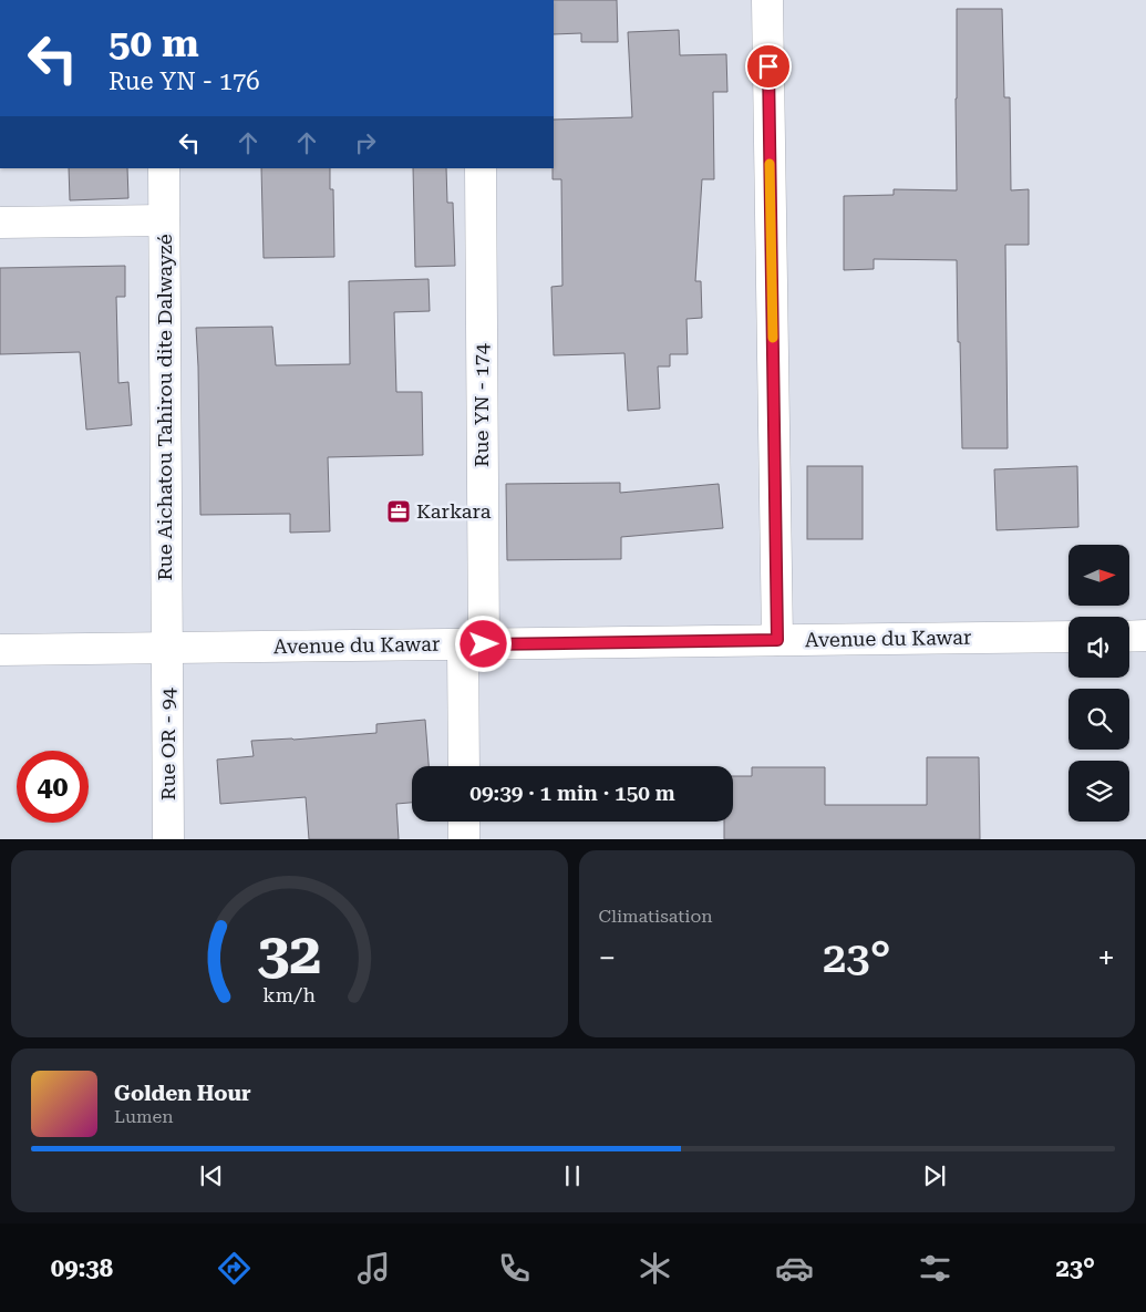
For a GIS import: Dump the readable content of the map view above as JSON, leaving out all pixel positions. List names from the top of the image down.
{
  "streets": {
    "street": [
      "Rue YN - 174",
      "Rue Aichatou Tahirou dite Dalwayzé",
      "Avenue du Kawar",
      "Rue OR - 94"
    ]
  },
  "crossings": [
    ["Rue YN - 174", "Avenue du Kawar"],
    ["Rue Aichatou Tahirou dite Dalwayzé", "Avenue du Kawar"],
    ["Rue Aichatou Tahirou dite Dalwayzé", "Rue OR - 94"],
    ["Avenue du Kawar", "Rue OR - 94"]
  ],
  "places": {
    "office": ["Karkara"]
  },
  "north": "right",
  "page": {
    "turn": ["50 m", "Rue YN - 176"],
    "limit": "40",
    "trip": "09:39 · 1 min · 150 m",
    "tile": "Climatisation",
    "heat": ["−", "23°", "+"],
    "song": ["Golden Hour", "Lumen"],
    "tabs": ["09:38", "23°"],
    "gauge": ["32", "km/h"]
  }
}
